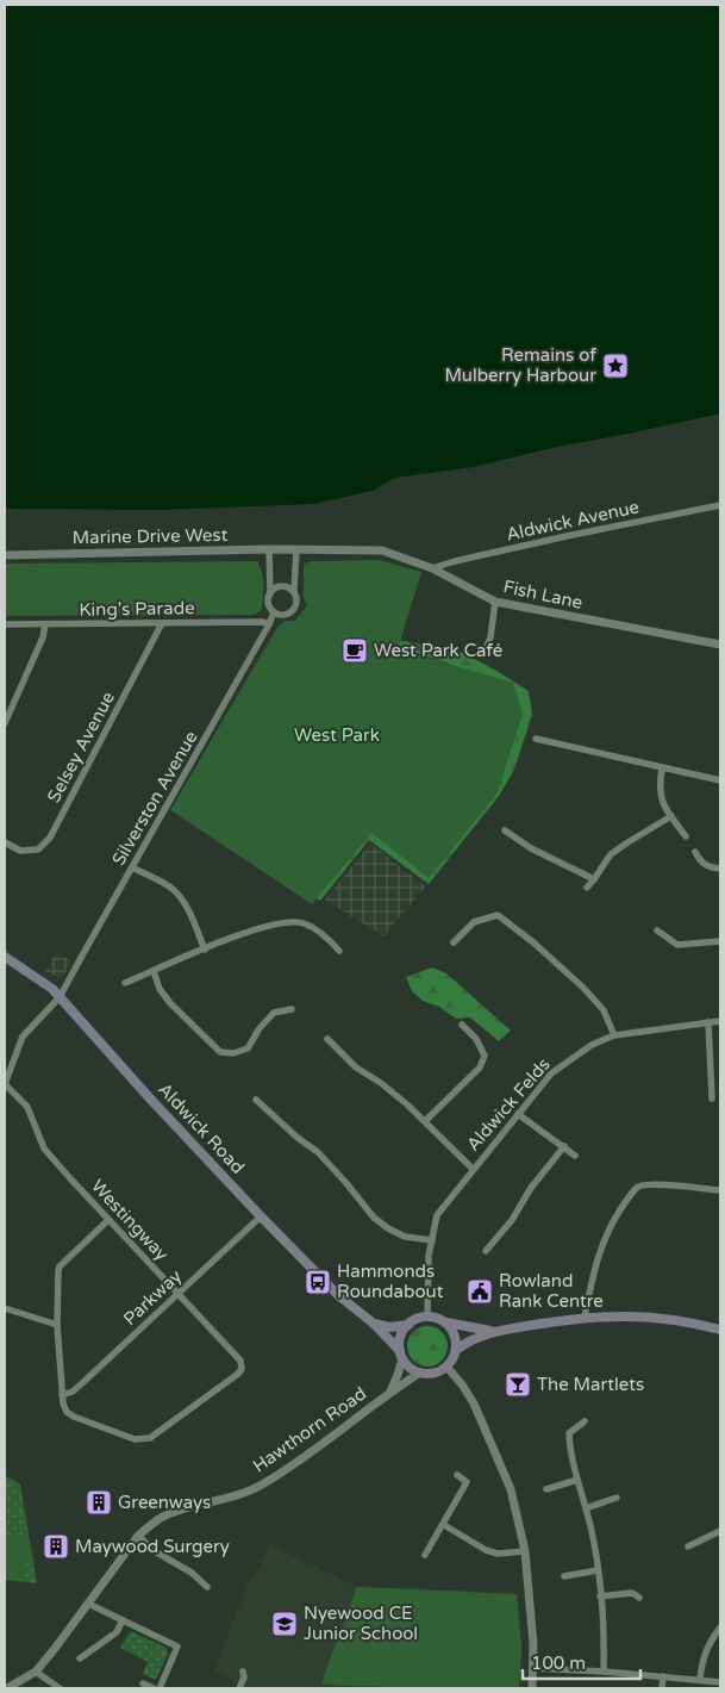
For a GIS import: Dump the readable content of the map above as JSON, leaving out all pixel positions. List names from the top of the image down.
{
  "streets": {
    "main road": ["Aldwick Road"],
    "street": [
      "Aldwick Avenue",
      "Marine Drive West",
      "Fish Lane",
      "King's Parade",
      "Selsey Avenue",
      "Silverston Avenue",
      "Aldwick Felds",
      "Westingway",
      "Parkway",
      "Hawthorn Road"
    ]
  },
  "crossings": [
    ["Aldwick Avenue", "Fish Lane"],
    ["Marine Drive West", "Fish Lane"],
    ["King's Parade", "Selsey Avenue"],
    ["King's Parade", "Silverston Avenue"],
    ["Silverston Avenue", "Aldwick Road"],
    ["Silverston Avenue", "Westingway"],
    ["Aldwick Felds", "Aldwick Road"],
    ["Aldwick Felds", "Hawthorn Road"],
    ["Aldwick Road", "Parkway"],
    ["Aldwick Road", "Hawthorn Road"],
    ["Westingway", "Parkway"]
  ],
  "parks": ["West Park"],
  "places": {
    "place": ["Remains of Mulberry Harbour"],
    "cafe": ["West Park Café"],
    "bus stop": ["Hammonds Roundabout"],
    "public building": ["Rowland Rank Centre"],
    "bar": ["The Martlets"],
    "building": ["Greenways", "Maywood Surgery"],
    "school or university": ["Nyewood CE Junior School"]
  },
  "scale_bar": "100 m"
}
